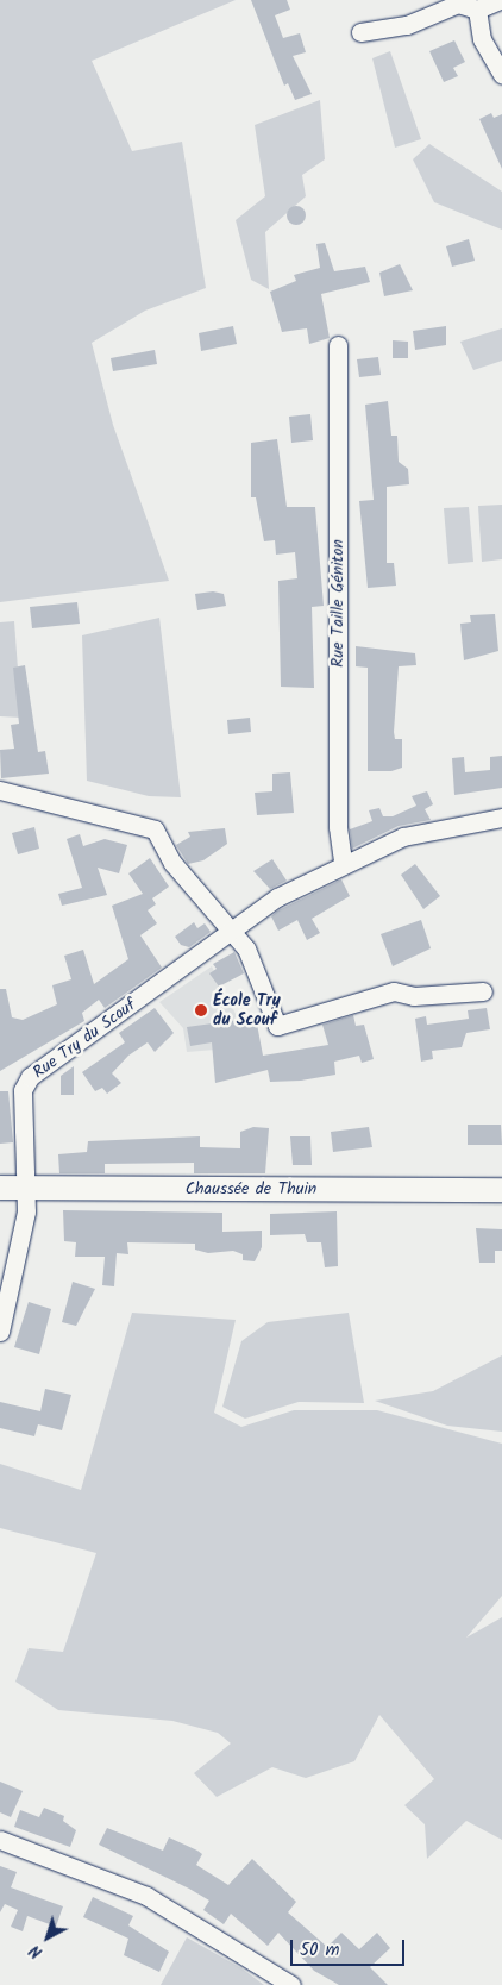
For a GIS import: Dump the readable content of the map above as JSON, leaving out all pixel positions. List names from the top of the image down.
{
  "streets": {
    "main road": ["Chaussée de Thuin"],
    "street": ["Rue Taille Géniton", "Rue Try du Scouf"]
  },
  "crossings": [
    ["Rue Taille Géniton", "Rue Try du Scouf"],
    ["Rue Try du Scouf", "Chaussée de Thuin"]
  ],
  "places": ["École Try du Scouf"],
  "scale_bar": "50 m",
  "north": "bottom left"
}
